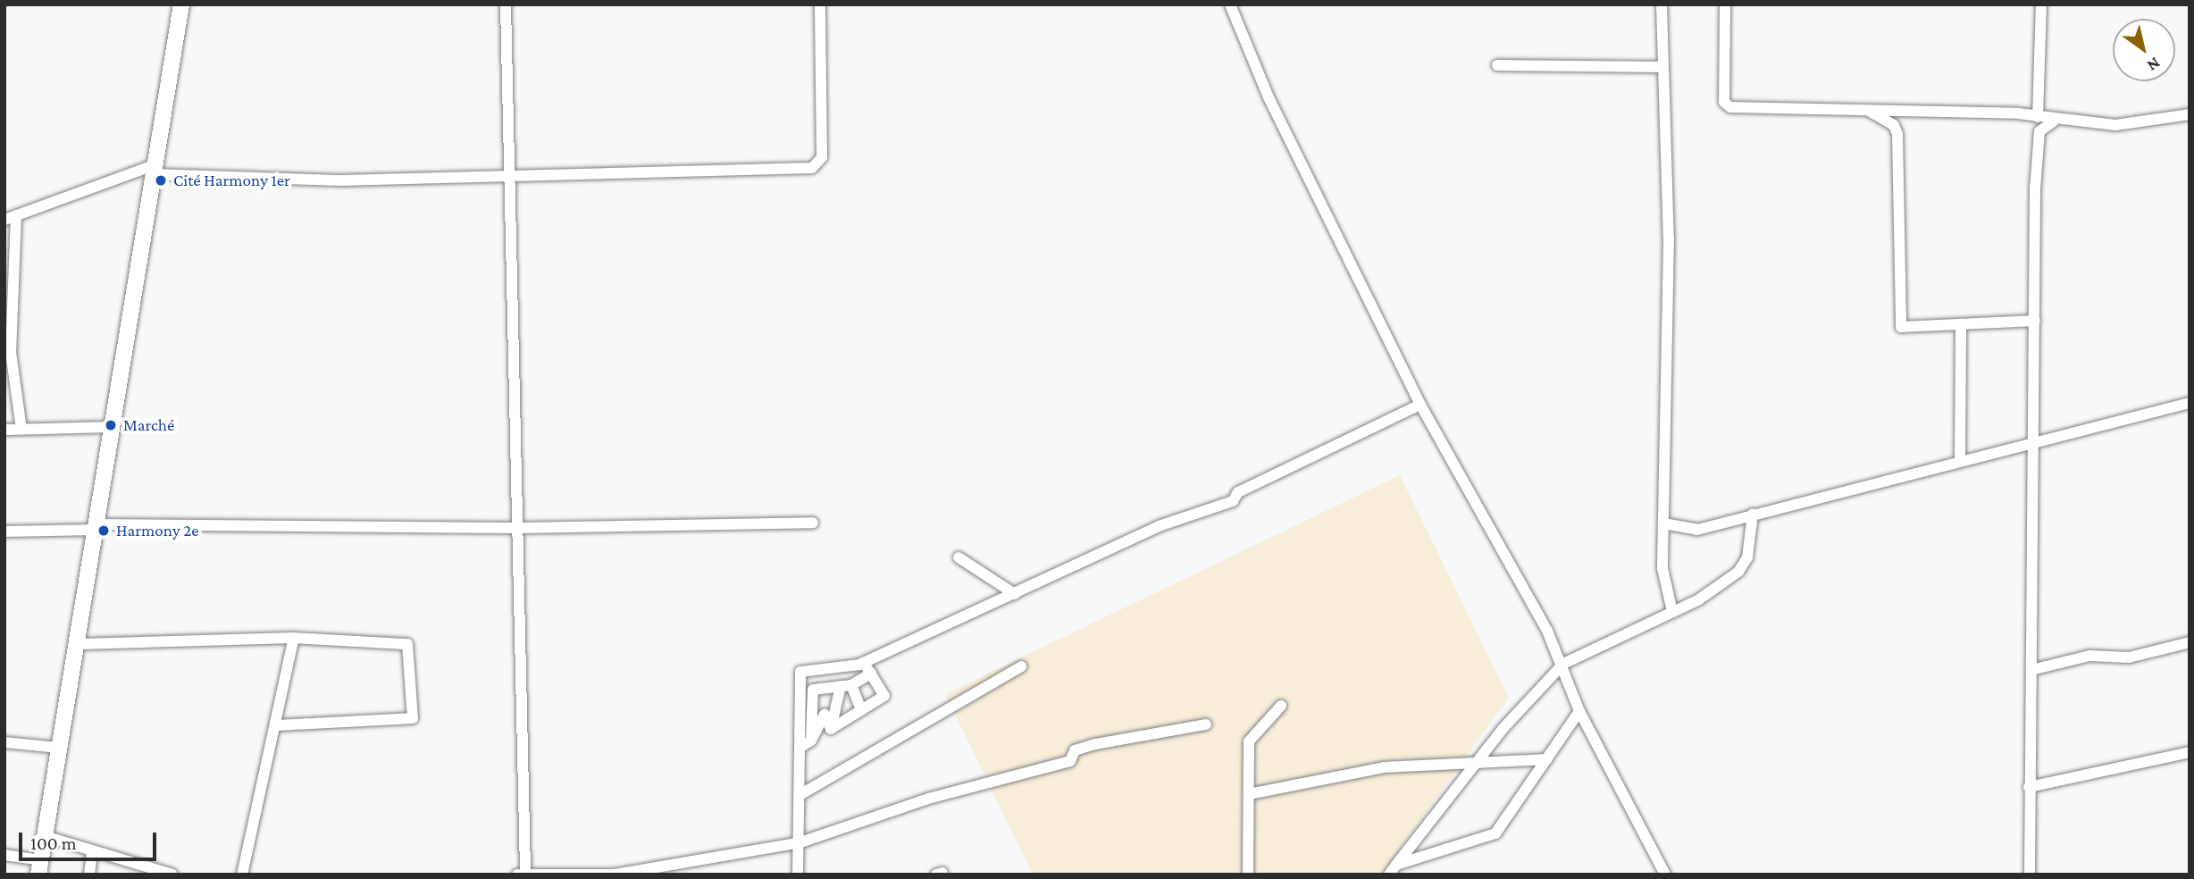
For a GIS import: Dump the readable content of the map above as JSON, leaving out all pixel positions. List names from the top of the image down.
{
  "places": ["Cité Harmony 1er", "Marché", "Harmony 2e"],
  "scale_bar": "100 m",
  "north": "bottom right"
}
